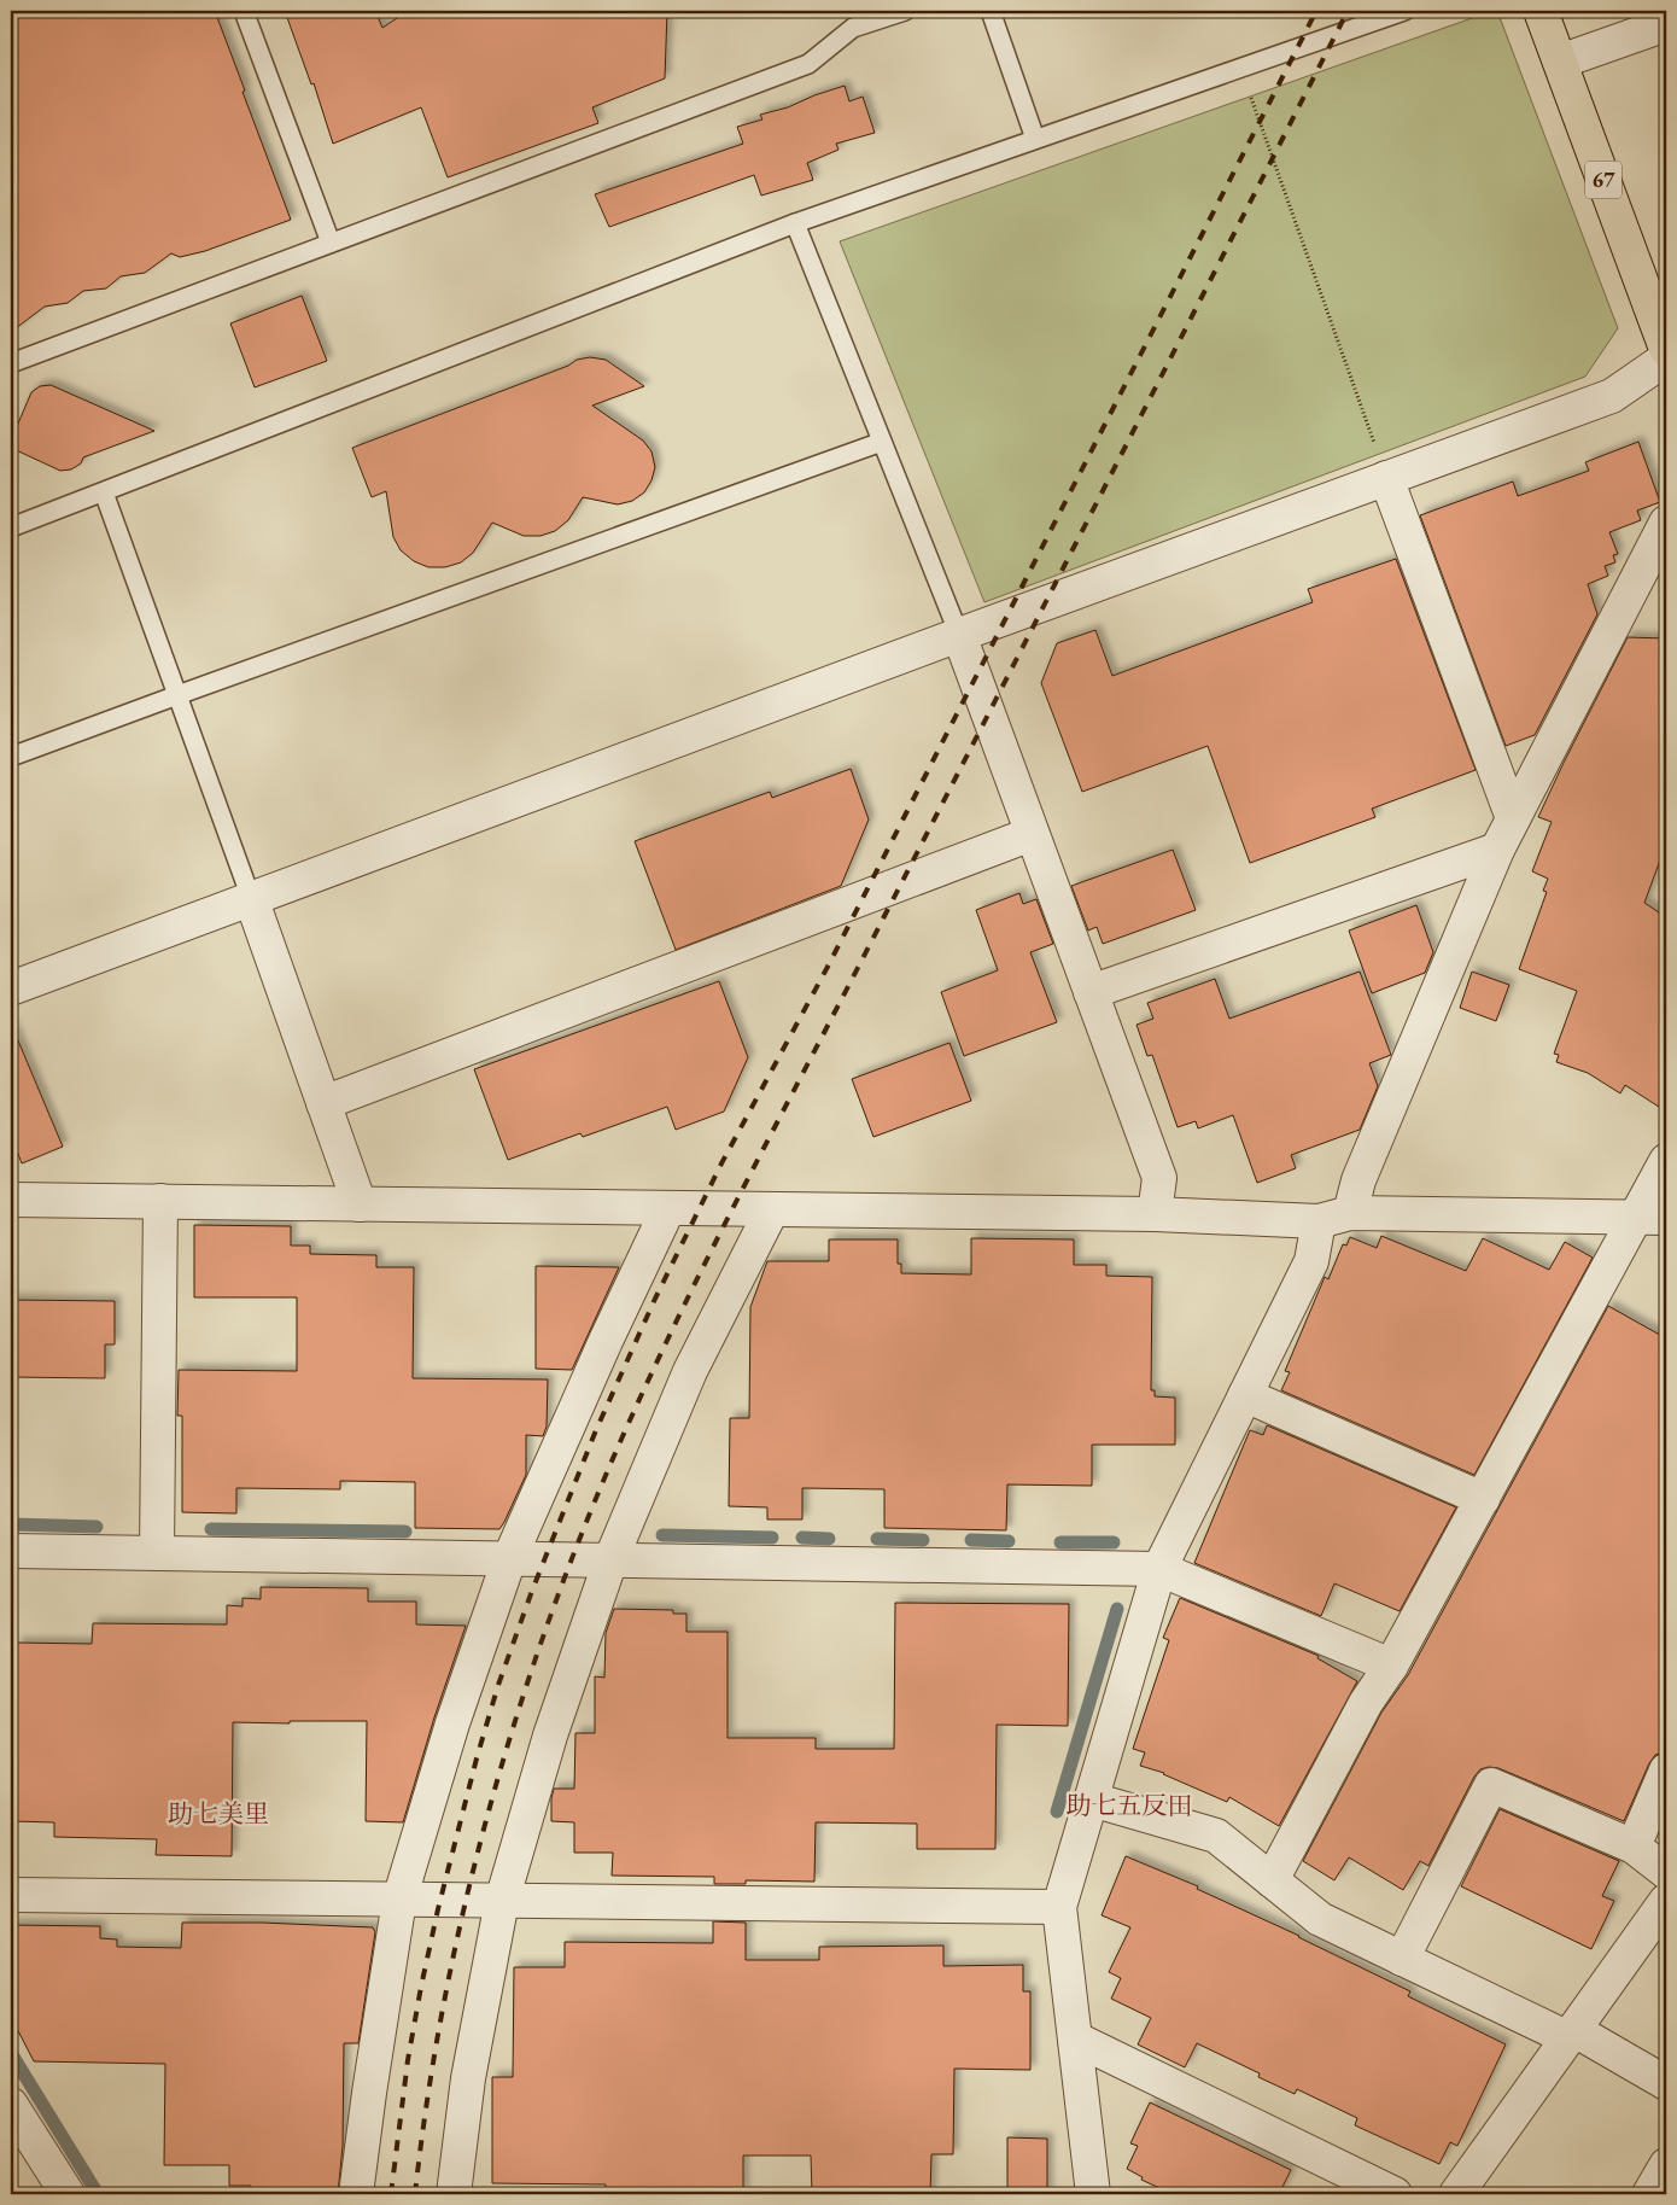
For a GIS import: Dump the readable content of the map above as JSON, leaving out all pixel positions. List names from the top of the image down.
{
  "streets": {
    "main road": ["67"]
  },
  "districts": ["助七五反田", "助七美里"]
}
